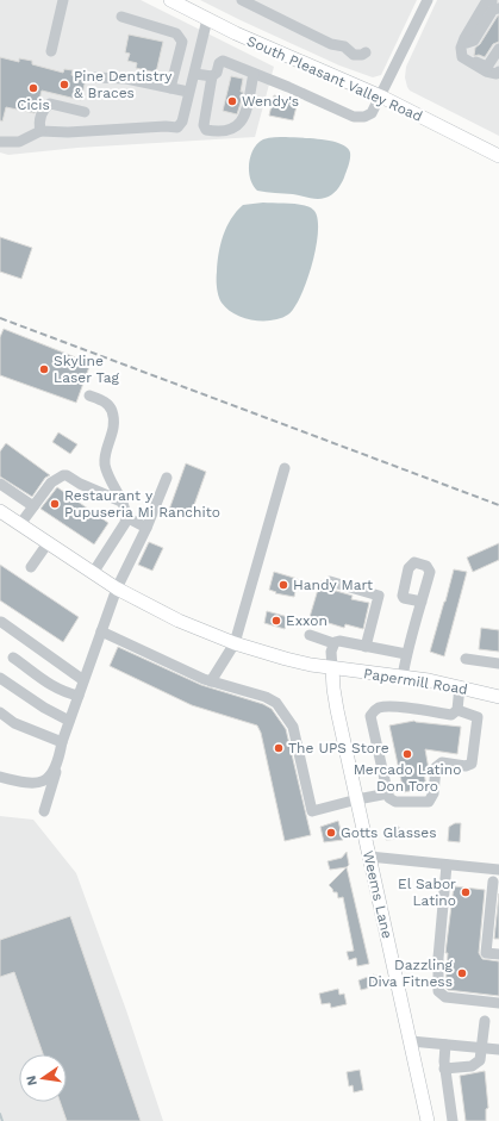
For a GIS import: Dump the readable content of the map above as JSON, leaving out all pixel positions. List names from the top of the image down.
{
  "streets": {
    "main road": ["South Pleasant Valley Road", "Papermill Road", "Weems Lane"]
  },
  "crossings": [
    ["Papermill Road", "Weems Lane"]
  ],
  "places": [
    "Pine Dentistry & Braces",
    "Cicis",
    "Wendy's",
    "Skyline Laser Tag",
    "Restaurant y Pupuseria Mi Ranchito",
    "Handy Mart",
    "Exxon",
    "The UPS Store",
    "Mercado Latino Don Toro",
    "Gotts Glasses",
    "El Sabor Latino",
    "Dazzling Diva Fitness"
  ],
  "north": "left"
}
